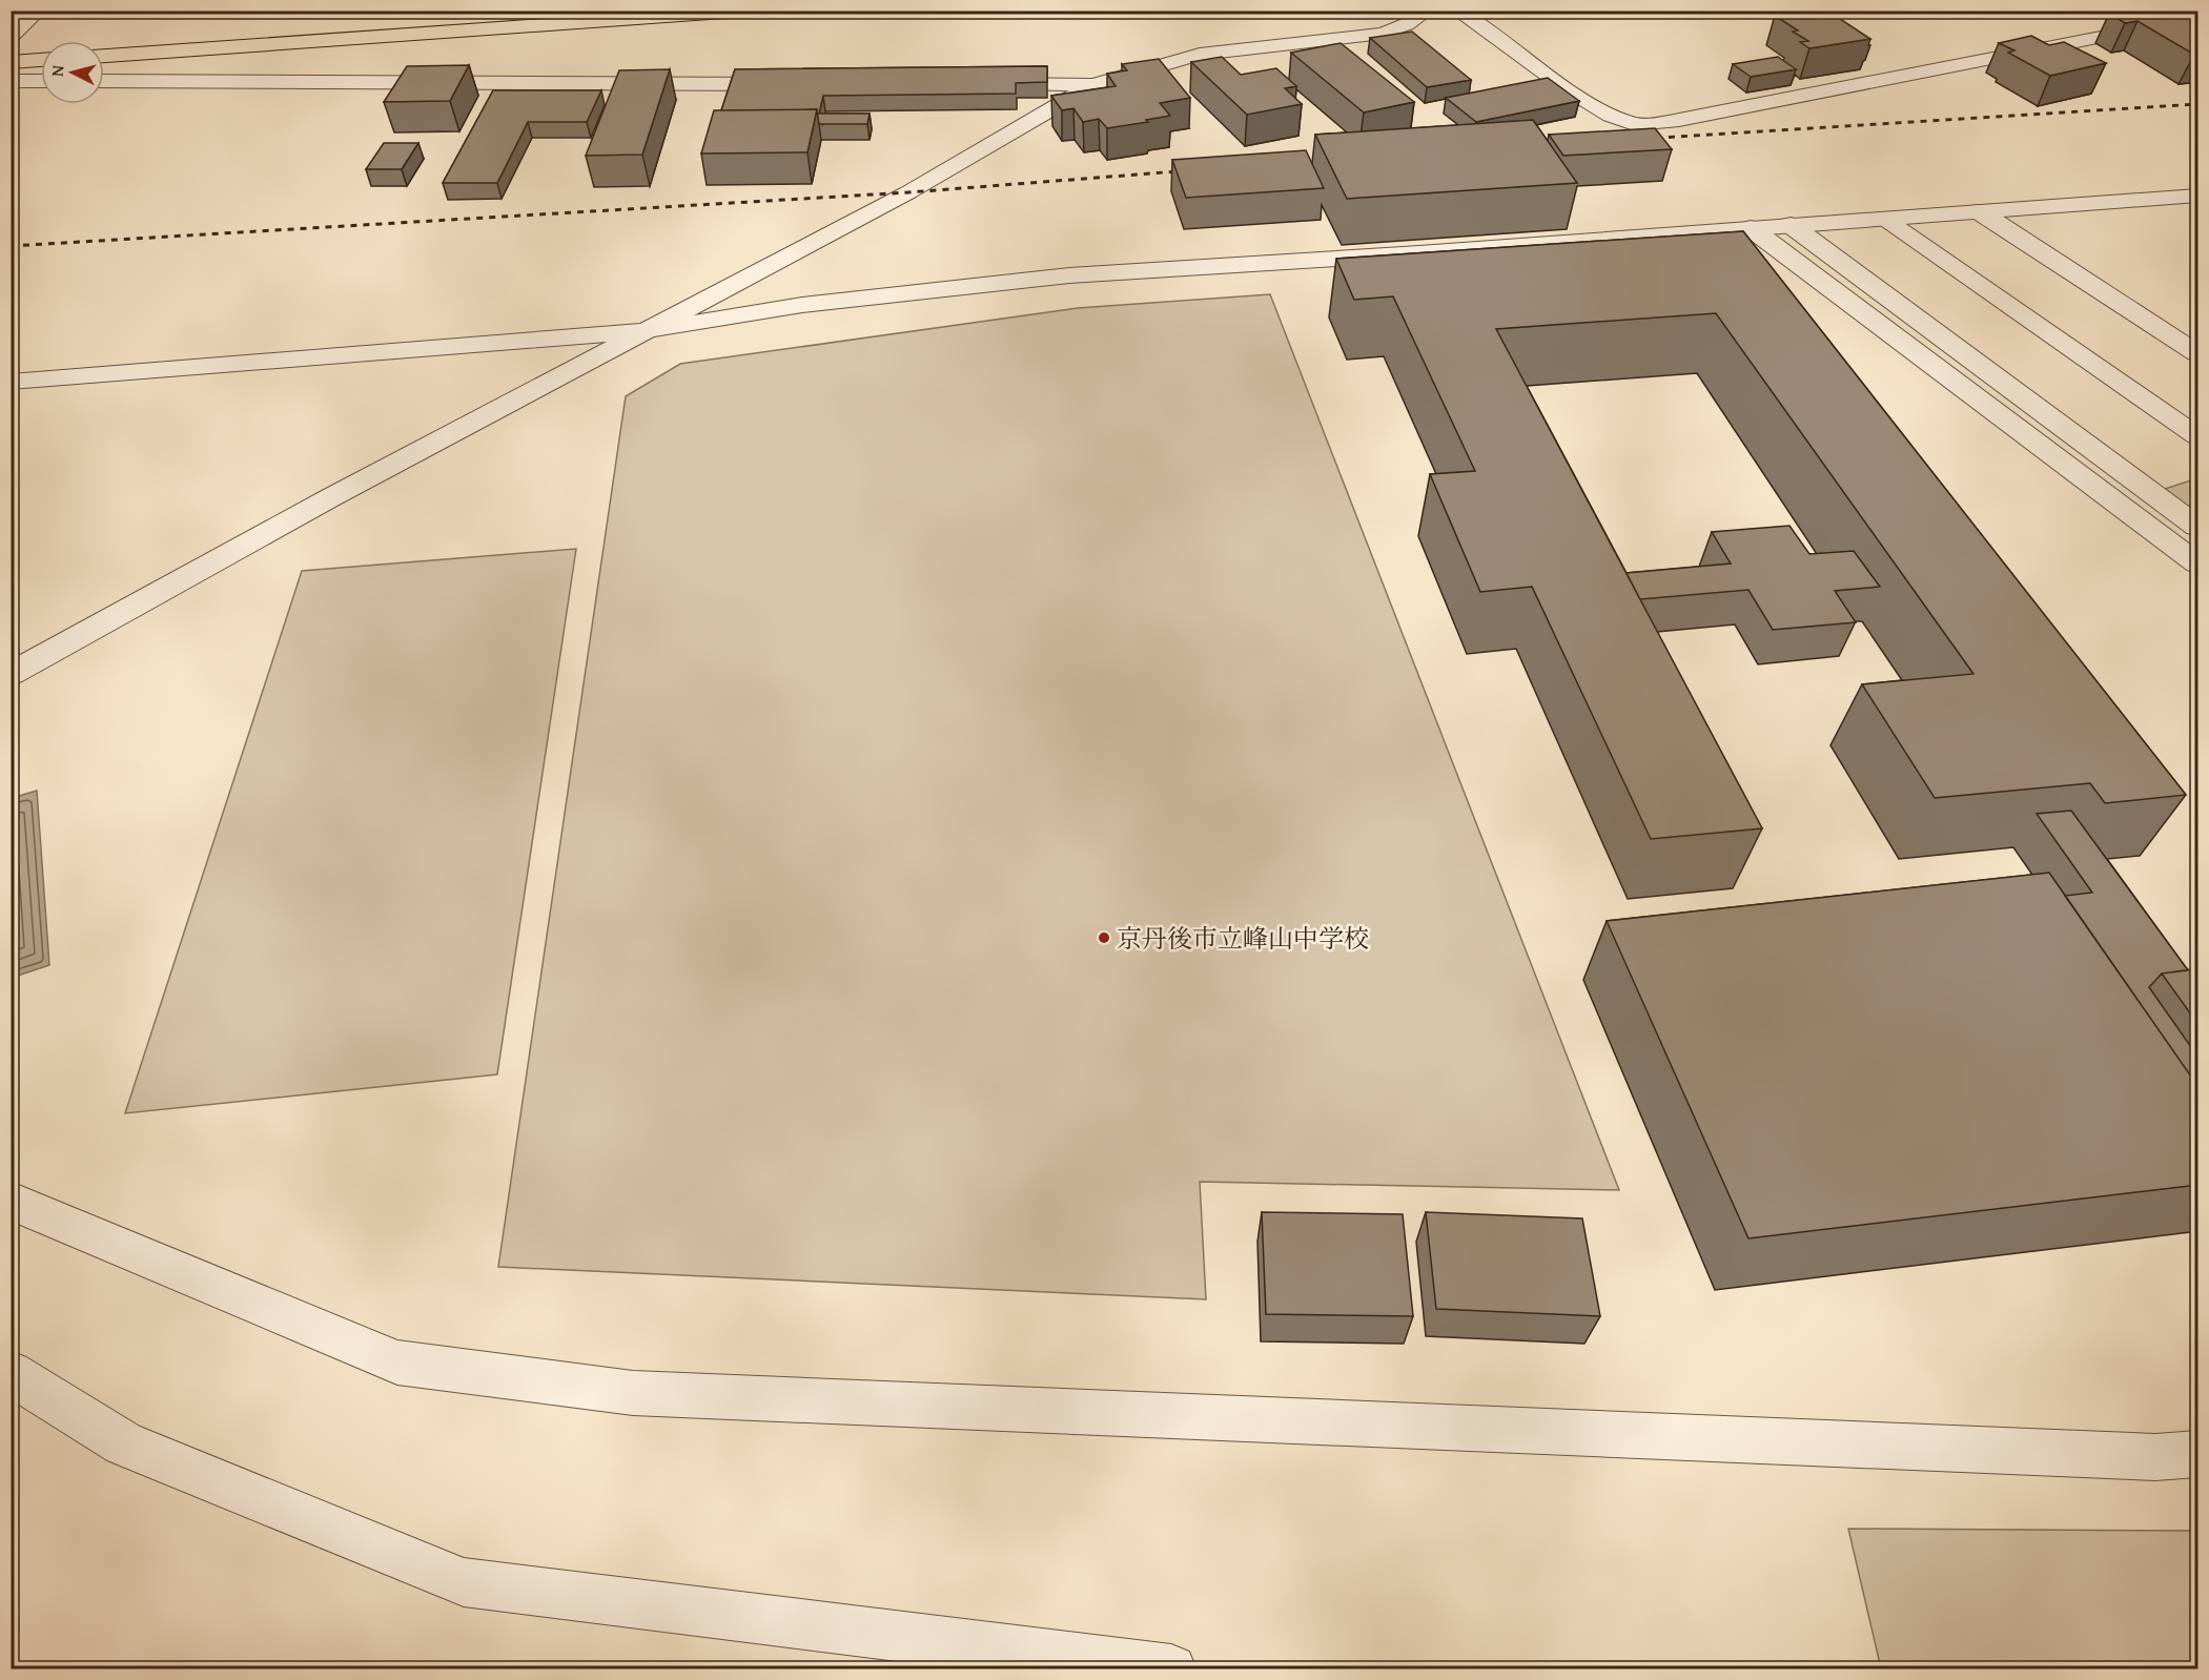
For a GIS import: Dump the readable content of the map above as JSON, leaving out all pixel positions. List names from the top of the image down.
{
  "places": ["京丹後市立峰山中学校"],
  "north": "left"
}
